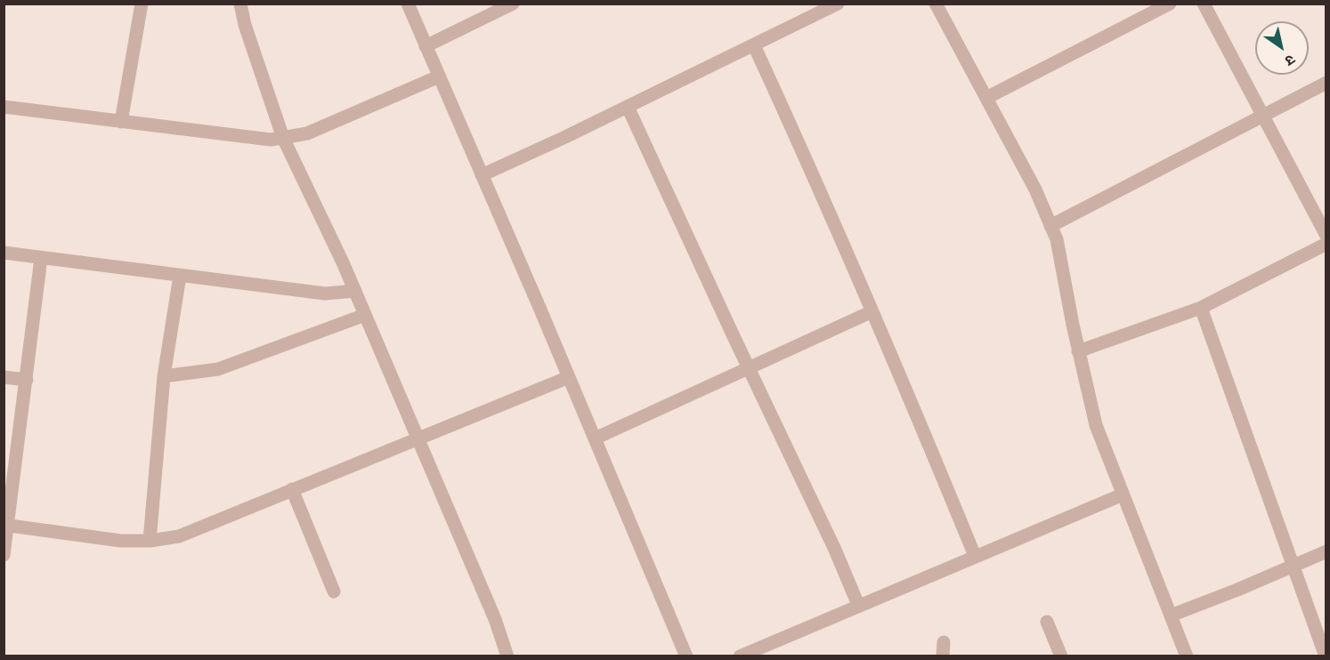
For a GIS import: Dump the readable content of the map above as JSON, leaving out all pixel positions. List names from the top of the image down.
{
  "north": "bottom right"
}
